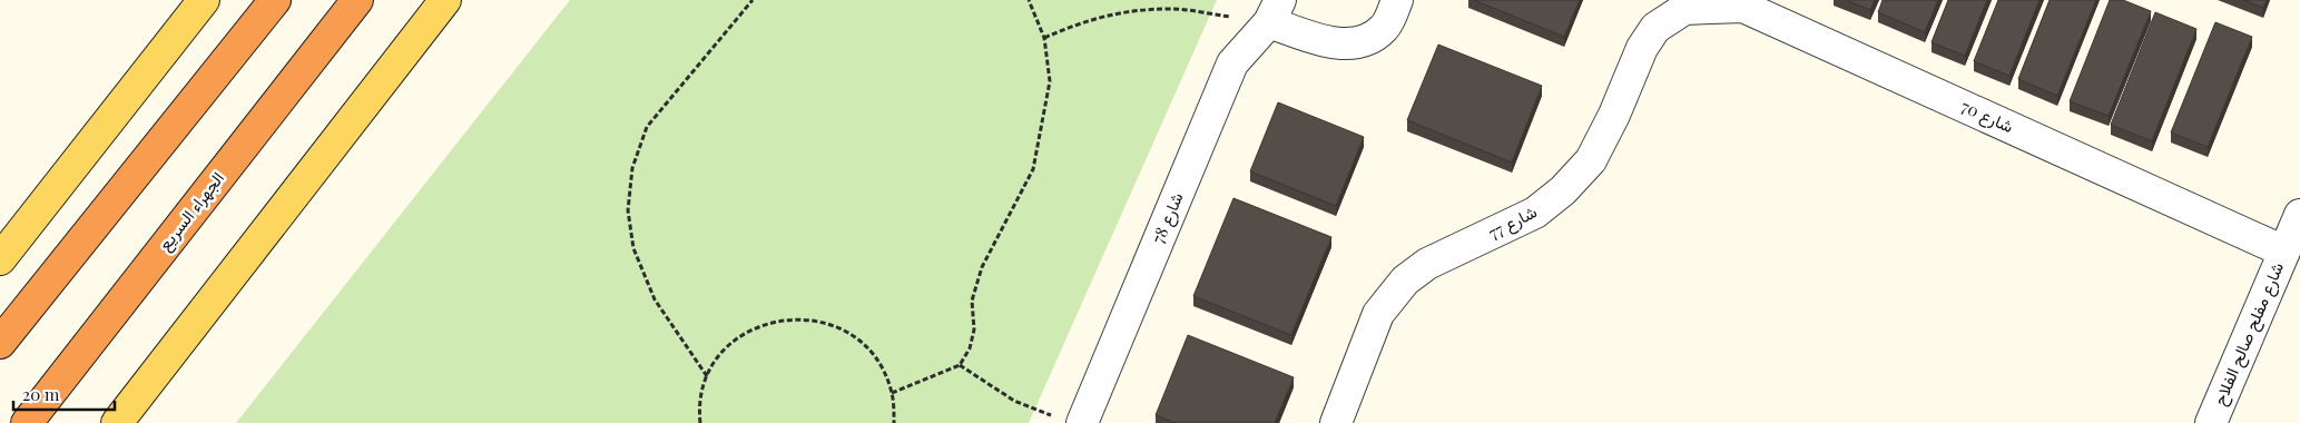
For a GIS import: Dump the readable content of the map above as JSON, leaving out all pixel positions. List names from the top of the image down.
{
  "streets": {
    "highway": ["الجهراء السريع"],
    "street": [
      "شارع 70",
      "شارع 78",
      "شارع 77",
      "شارع مفلح صالح الفلاح"
    ]
  },
  "crossings": [
    ["شارع 70", "شارع 77"],
    ["شارع 70", "شارع مفلح صالح الفلاح"]
  ],
  "scale_bar": "20 m"
}
